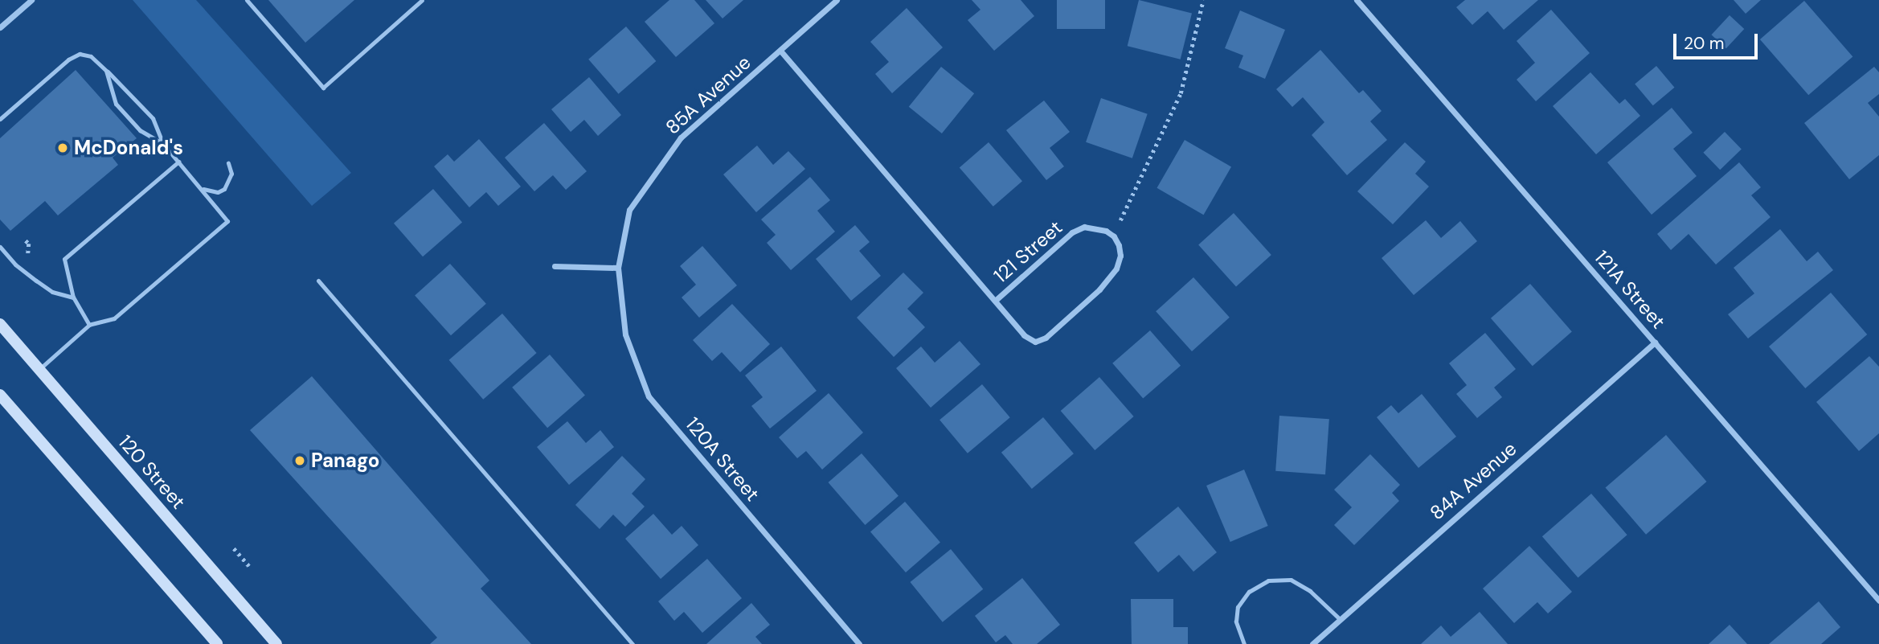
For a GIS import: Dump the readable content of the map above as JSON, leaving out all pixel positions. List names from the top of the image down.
{
  "streets": {
    "main road": ["120 Street"],
    "street": [
      "85A Avenue",
      "121 Street",
      "121A Street",
      "120A Street",
      "84A Avenue"
    ]
  },
  "crossings": [
    ["85A Avenue", "121 Street"],
    ["85A Avenue", "120A Street"],
    ["121A Street", "84A Avenue"]
  ],
  "places": ["McDonald's", "Panago"],
  "scale_bar": "20 m"
}
